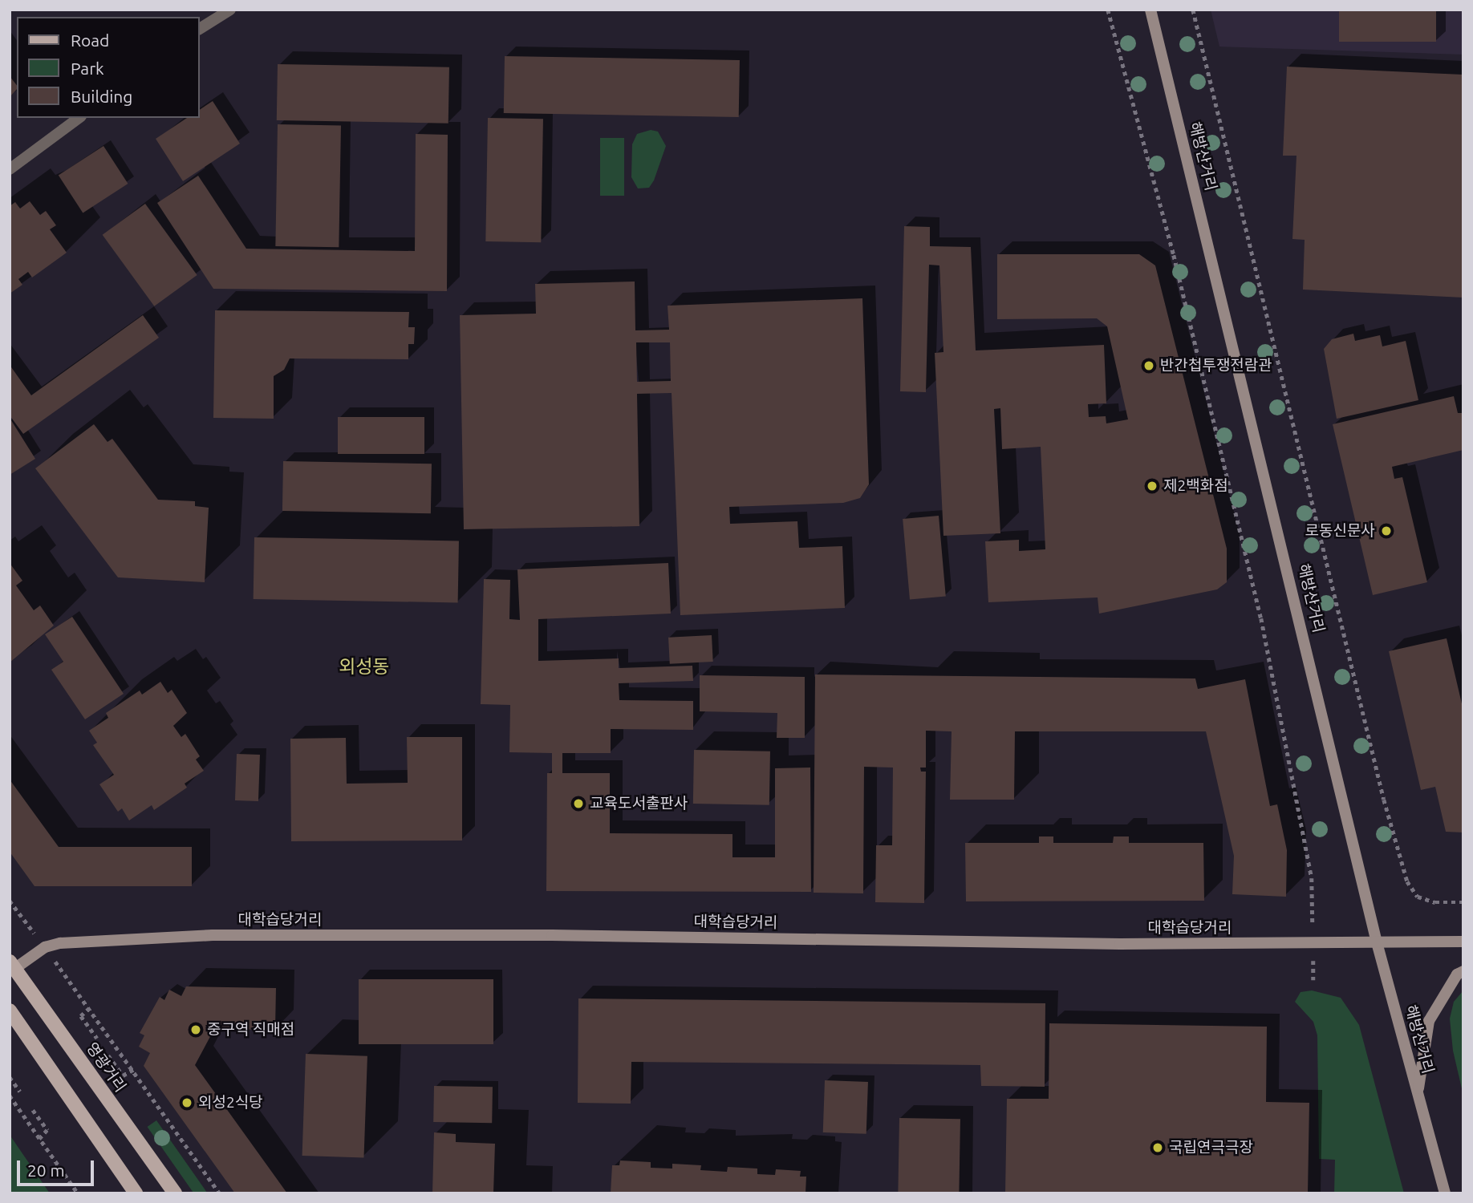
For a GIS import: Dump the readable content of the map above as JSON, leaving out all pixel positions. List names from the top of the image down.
{
  "streets": {
    "main road": ["해방산거리", "대학습당거리", "영광거리"]
  },
  "crossings": [
    ["해방산거리", "대학습당거리"],
    ["대학습당거리", "영광거리"]
  ],
  "districts": ["외성동"],
  "places": [
    "반간첩투쟁전람관",
    "제2백화점",
    "로동신문사",
    "교육도서출판사",
    "중구역 직매점",
    "외성2식당",
    "국립연극극장"
  ],
  "legend": ["Road", "Park", "Building"],
  "scale_bar": "20 m"
}
